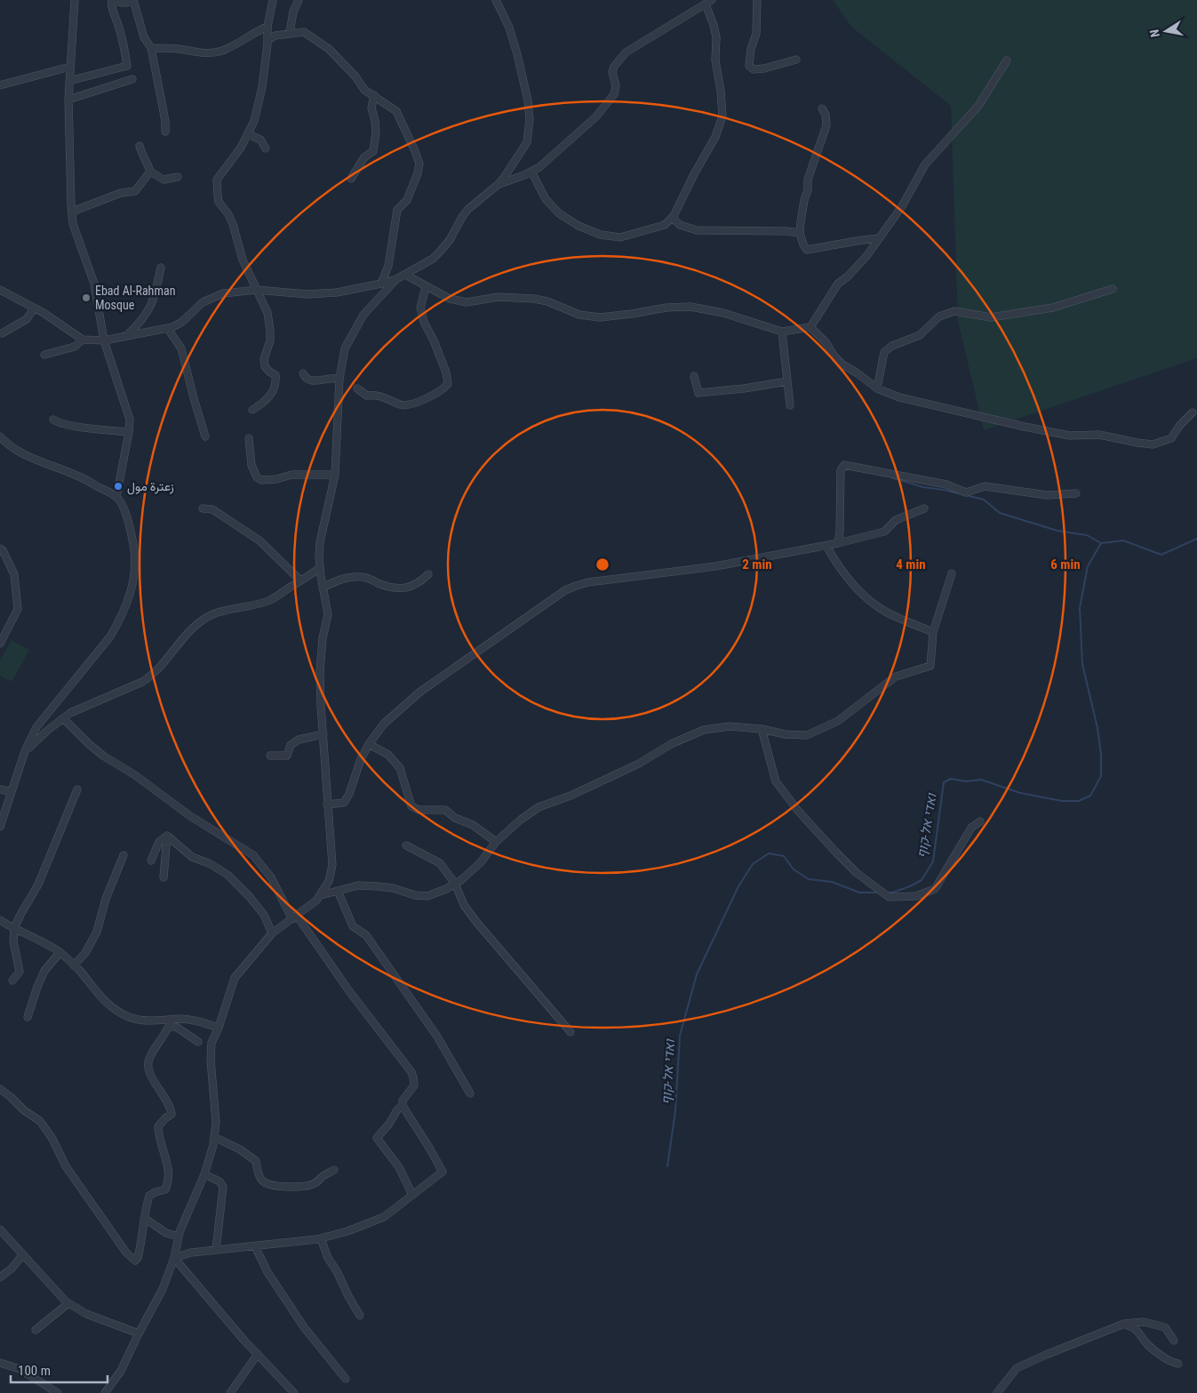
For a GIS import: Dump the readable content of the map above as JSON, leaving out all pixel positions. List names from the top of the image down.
{
  "water": ["ואדי אל-קוף"],
  "places": ["Ebad Al-Rahman Mosque", "زعترة مول"],
  "scale_bar": "100 m",
  "north": "left",
  "rings": ["2 min", "4 min", "6 min"]
}
